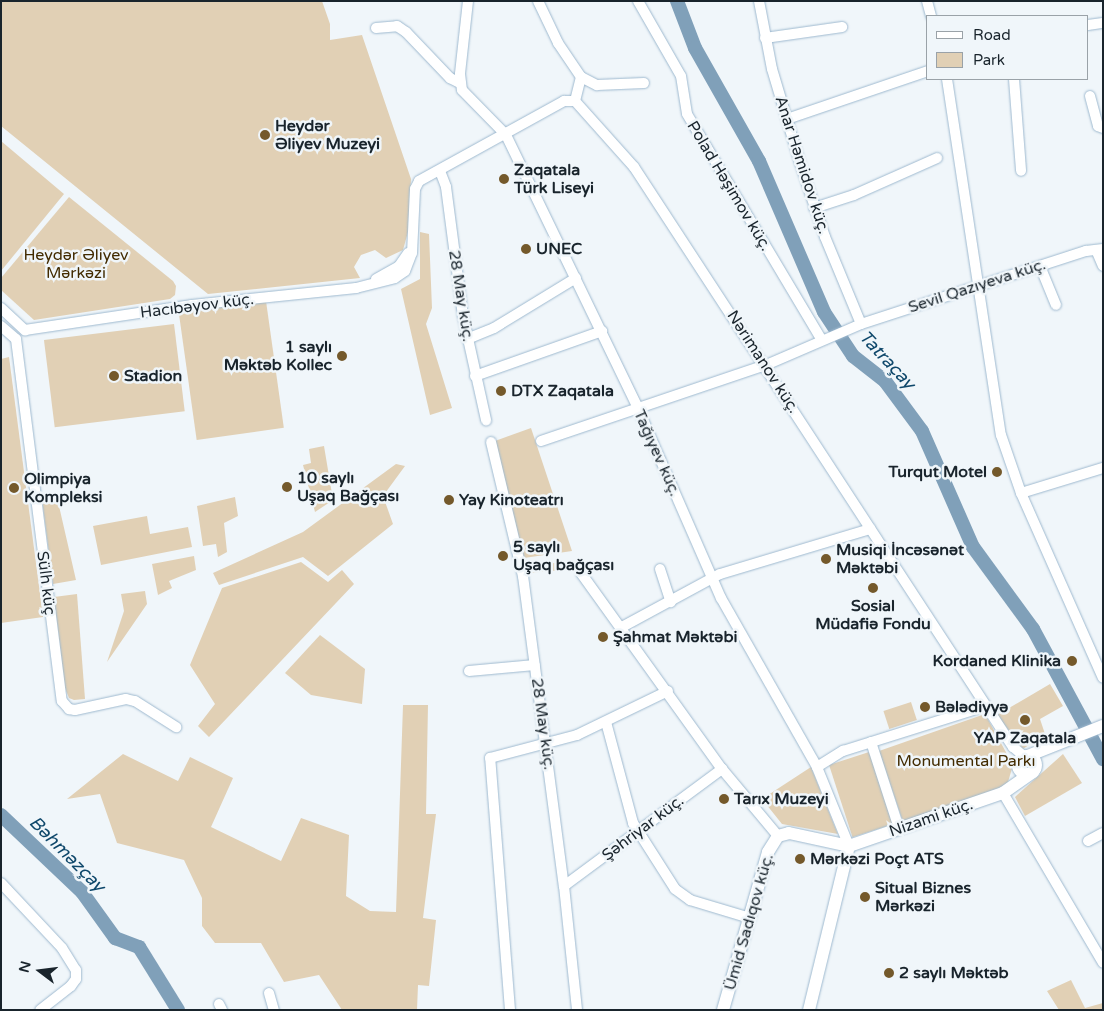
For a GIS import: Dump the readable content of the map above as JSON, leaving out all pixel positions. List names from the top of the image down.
{
  "streets": {
    "main road": ["Nizami küç.", "Ümid Sadıqov küç."],
    "street": [
      "Anar Həmidov küç.",
      "Polad Həşimov küç.",
      "Sevil Qazıyeva küç.",
      "28 May küç.",
      "Hacıbəyov küç.",
      "Nərimanov küç.",
      "Tağıyev küç.",
      "Sülh küç",
      "Şəhriyar küç."
    ]
  },
  "crossings": [
    ["Anar Həmidov küç.", "Sevil Qazıyeva küç."],
    ["Polad Həşimov küç.", "Sevil Qazıyeva küç."],
    ["28 May küç.", "Hacıbəyov küç."],
    ["28 May küç.", "Şəhriyar küç."],
    ["Tağıyev küç.", "Nizami küç."]
  ],
  "water": ["Tatraçay", "Bəhməzçay"],
  "parks": ["Heydər Əliyev Mərkəzi", "Monumental Parkı"],
  "places": [
    "Heydər Əliyev Muzeyi",
    "Zaqatala Türk Liseyi",
    "UNEC",
    "1 saylı Məktəb Kollec",
    "Stadion",
    "DTX Zaqatala",
    "Turqut Motel",
    "10 saylı Uşaq Bağçası",
    "Olimpiya Kompleksi",
    "Yay Kinoteatrı",
    "5 saylı Uşaq bağçası",
    "Musiqi İncəsənət Məktəbi",
    "Sosial Müdafiə Fondu",
    "Şahmat Məktəbi",
    "Kordaned Klinika",
    "Bələdiyyə",
    "YAP Zaqatala",
    "Tarıx Muzeyi",
    "Mərkəzi Poçt ATS",
    "Situal Biznes Mərkəzi",
    "2 saylı Məktəb"
  ],
  "legend": ["Road", "Park"],
  "north": "left"
}
